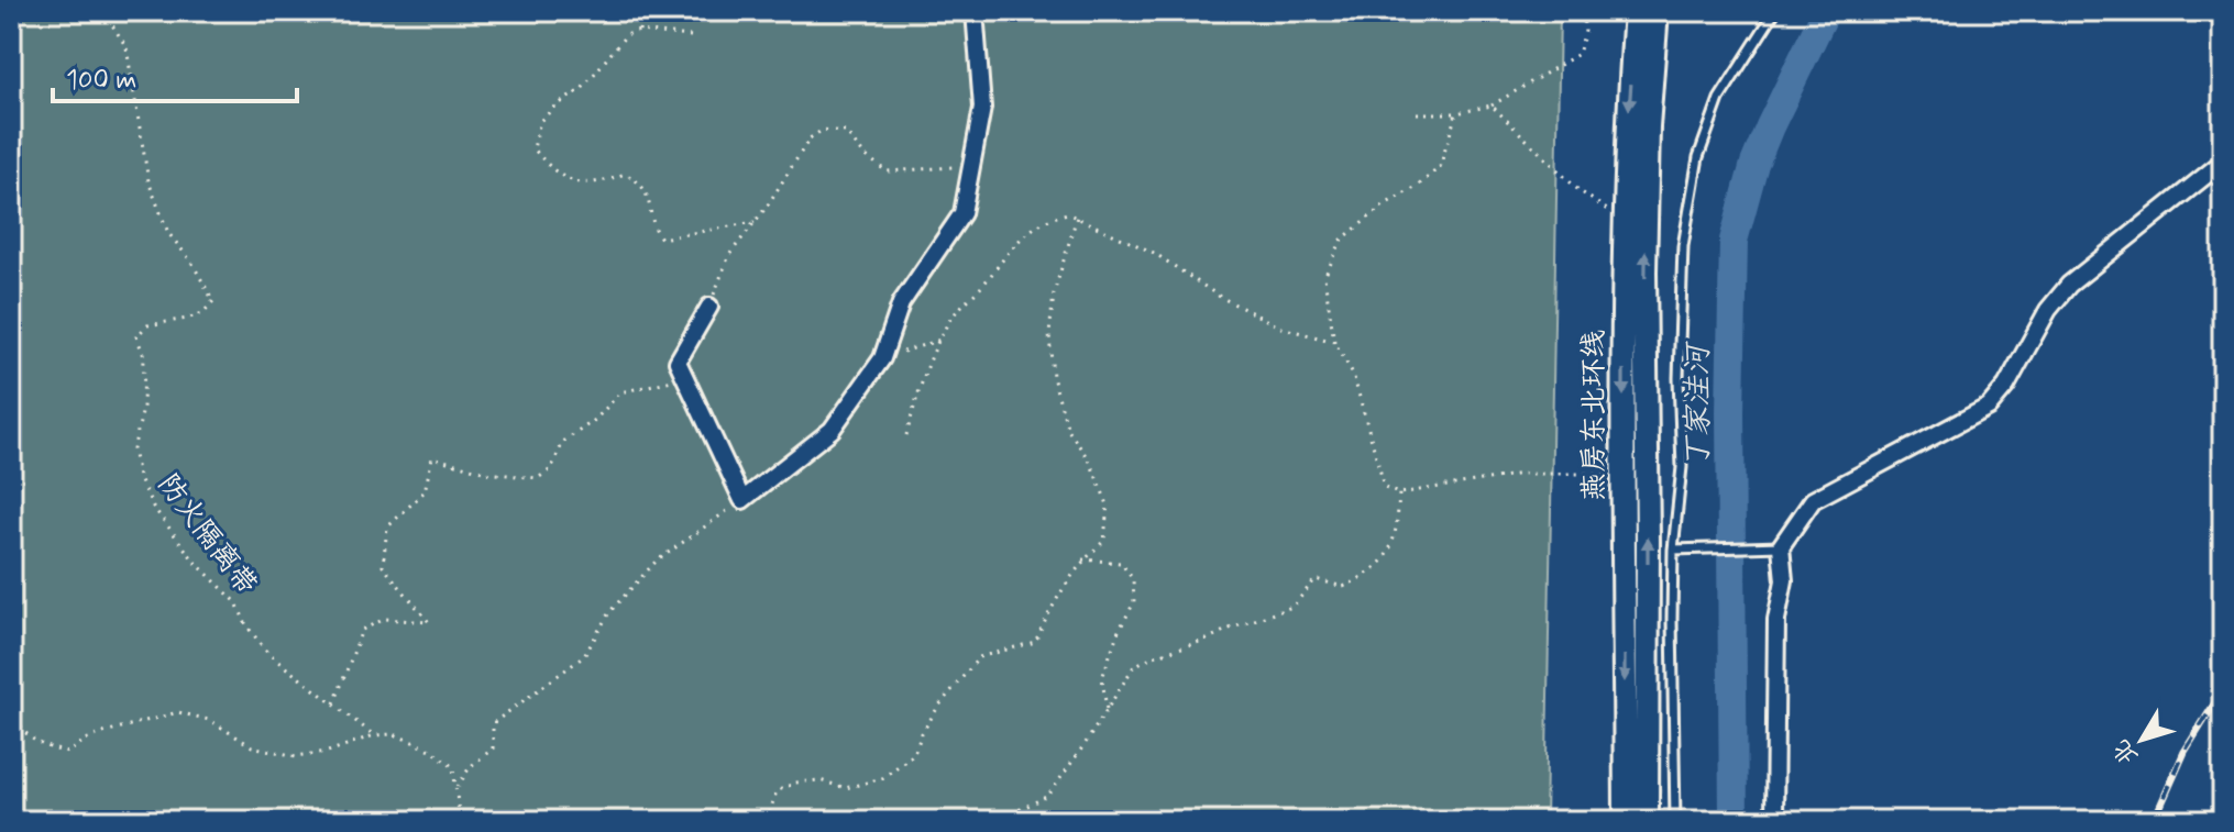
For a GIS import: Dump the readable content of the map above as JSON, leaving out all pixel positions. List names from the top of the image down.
{
  "streets": {
    "main road": ["燕房东北环线"],
    "path": ["防火隔离带"]
  },
  "water": ["丁家洼河"],
  "scale_bar": "100 m",
  "north": "bottom left"
}
